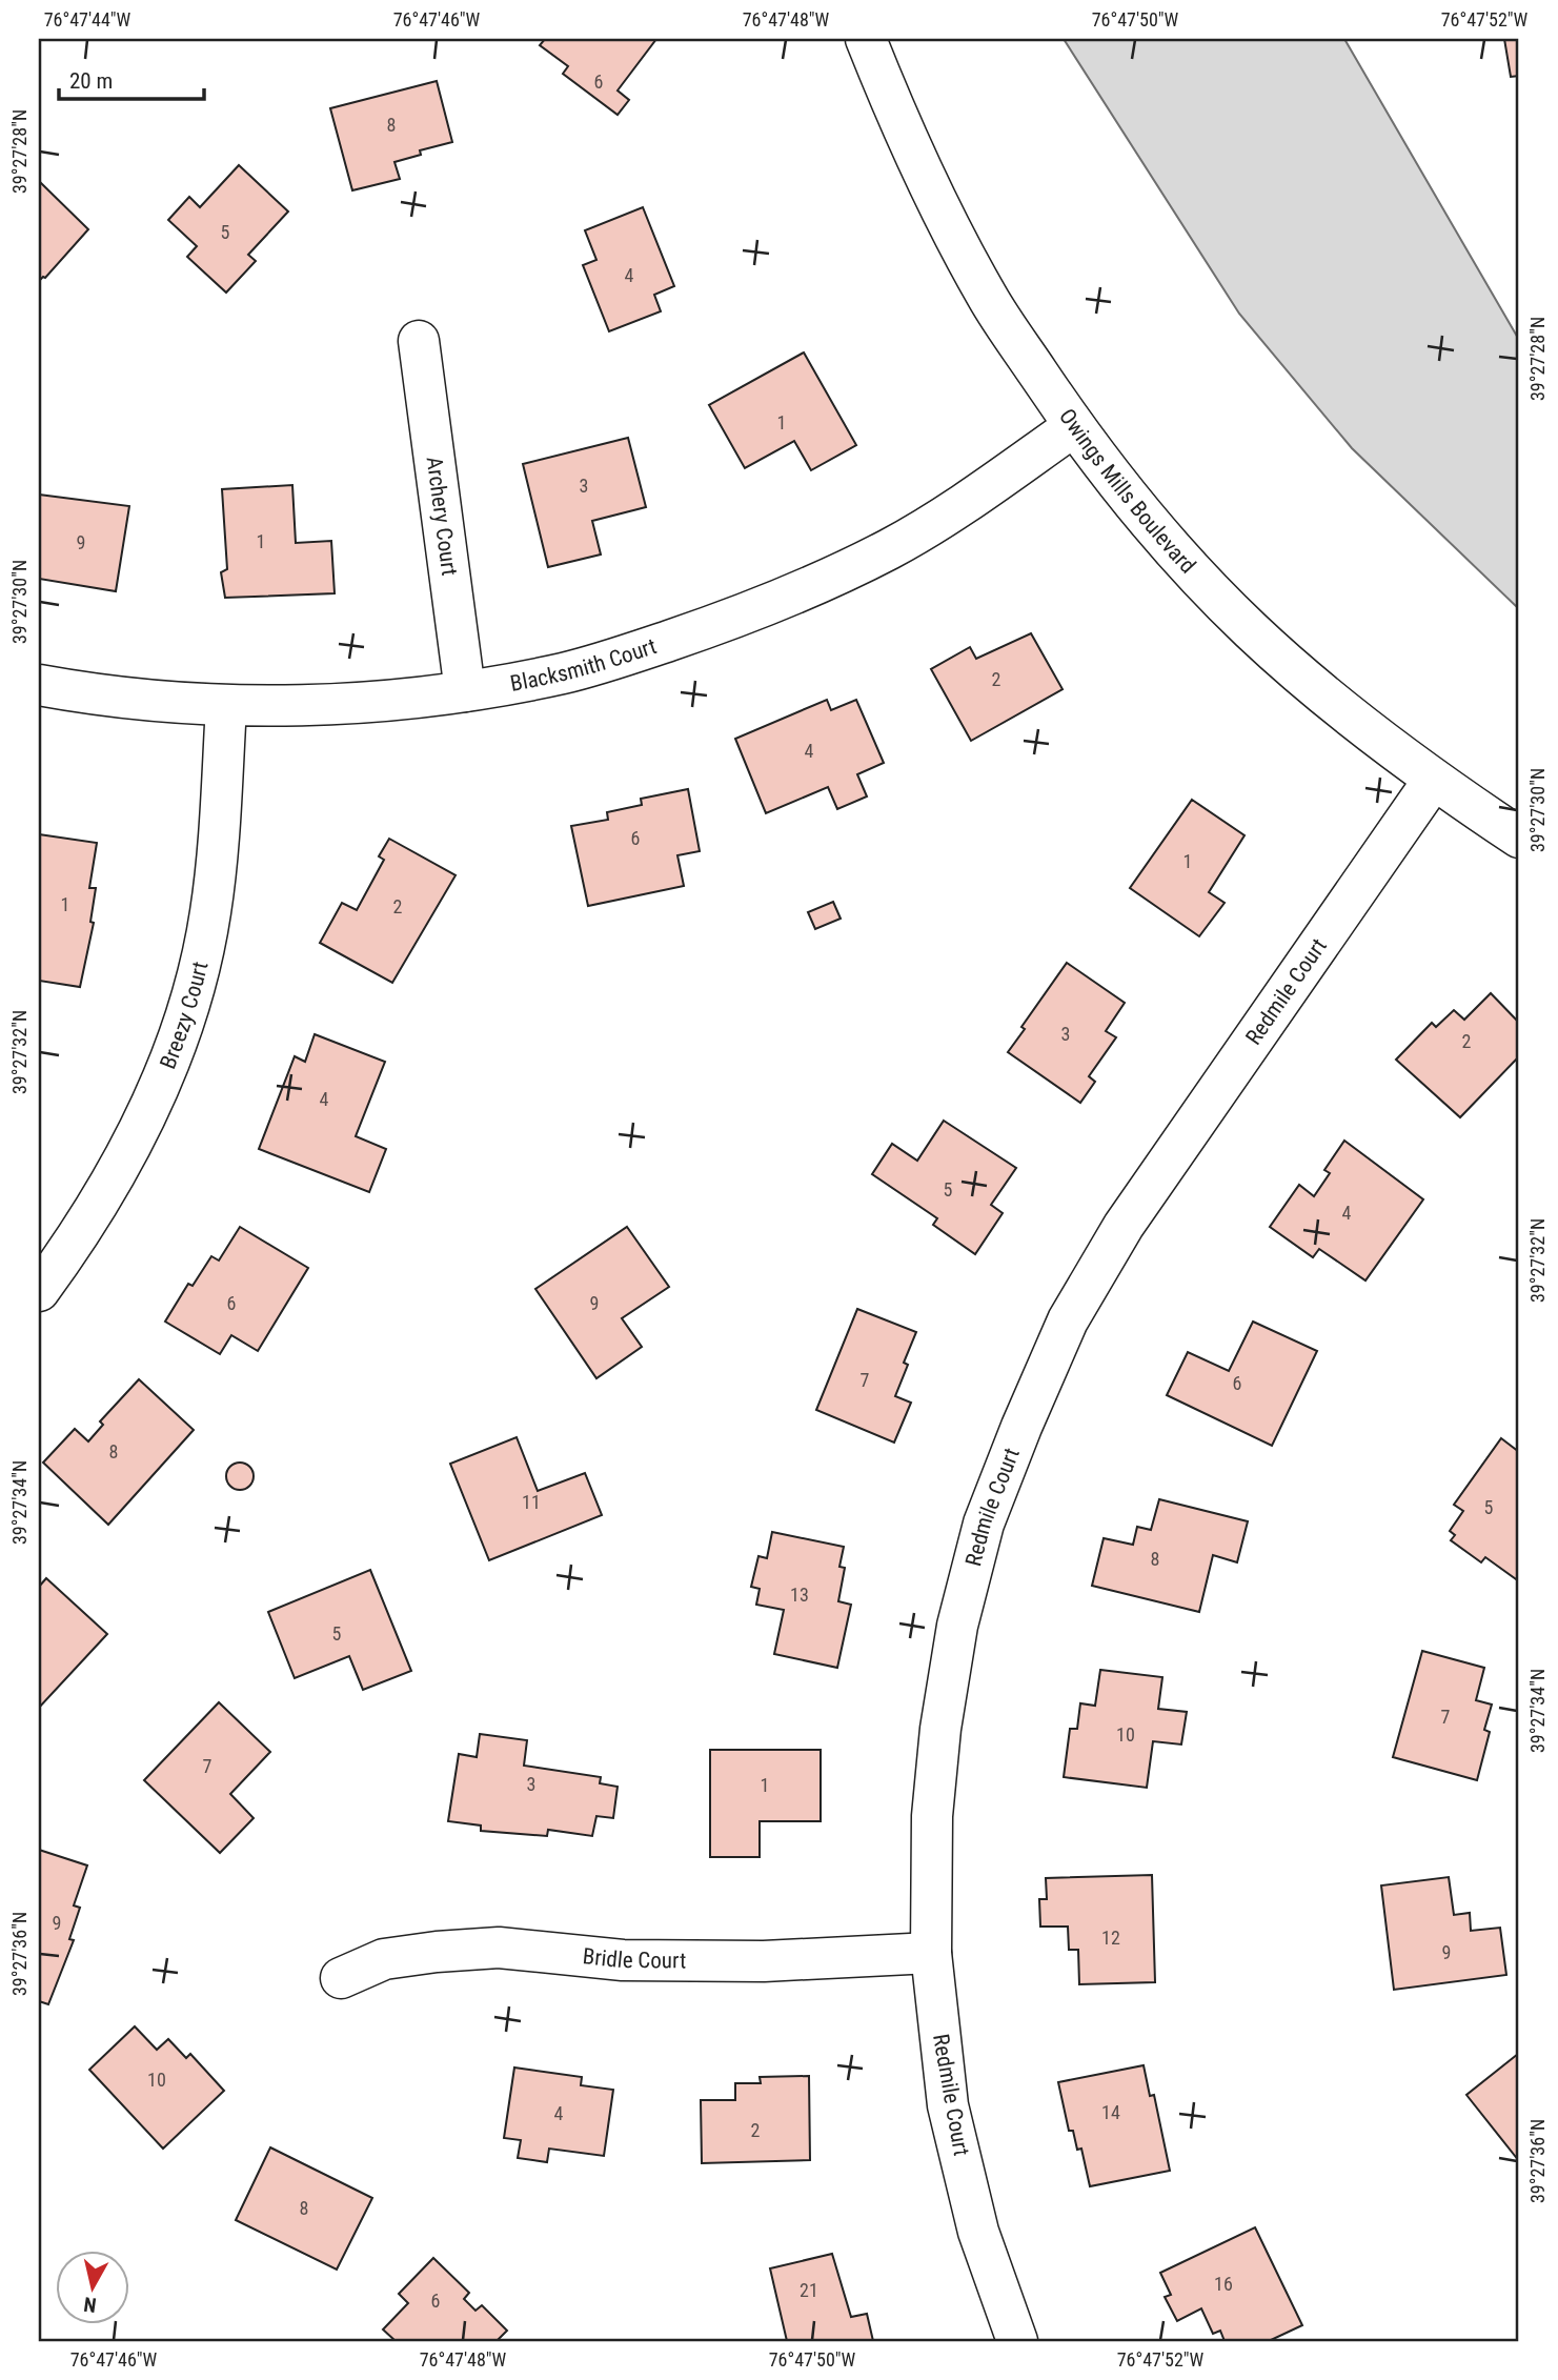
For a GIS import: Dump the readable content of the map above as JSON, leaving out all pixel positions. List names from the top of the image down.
{
  "streets": {
    "street": [
      "Owings Mills Boulevard",
      "Archery Court",
      "Blacksmith Court",
      "Redmile Court",
      "Breezy Court",
      "Bridle Court"
    ]
  },
  "crossings": [
    ["Owings Mills Boulevard", "Blacksmith Court"],
    ["Owings Mills Boulevard", "Redmile Court"],
    ["Archery Court", "Blacksmith Court"],
    ["Blacksmith Court", "Breezy Court"],
    ["Redmile Court", "Bridle Court"]
  ],
  "house_numbers": [
    "6",
    "8",
    "5",
    "4",
    "1",
    "3",
    "1",
    "9",
    "2",
    "4",
    "6",
    "1",
    "1",
    "2",
    "3",
    "2",
    "4",
    "5",
    "4",
    "6",
    "9",
    "7",
    "6",
    "8",
    "11",
    "5",
    "8",
    "13",
    "5",
    "7",
    "10",
    "7",
    "3",
    "1",
    "9",
    "12",
    "9",
    "10",
    "14",
    "4",
    "2",
    "8",
    "16",
    "21",
    "6"
  ],
  "scale_bar": "20 m",
  "north": "bottom",
  "coordinates": [
    "76°47'44\"W",
    "76°47'46\"W",
    "76°47'48\"W",
    "76°47'50\"W",
    "76°47'52\"W",
    "39°27'28\"N",
    "39°27'30\"N",
    "39°27'32\"N",
    "39°27'34\"N",
    "39°27'36\"N"
  ]
}
